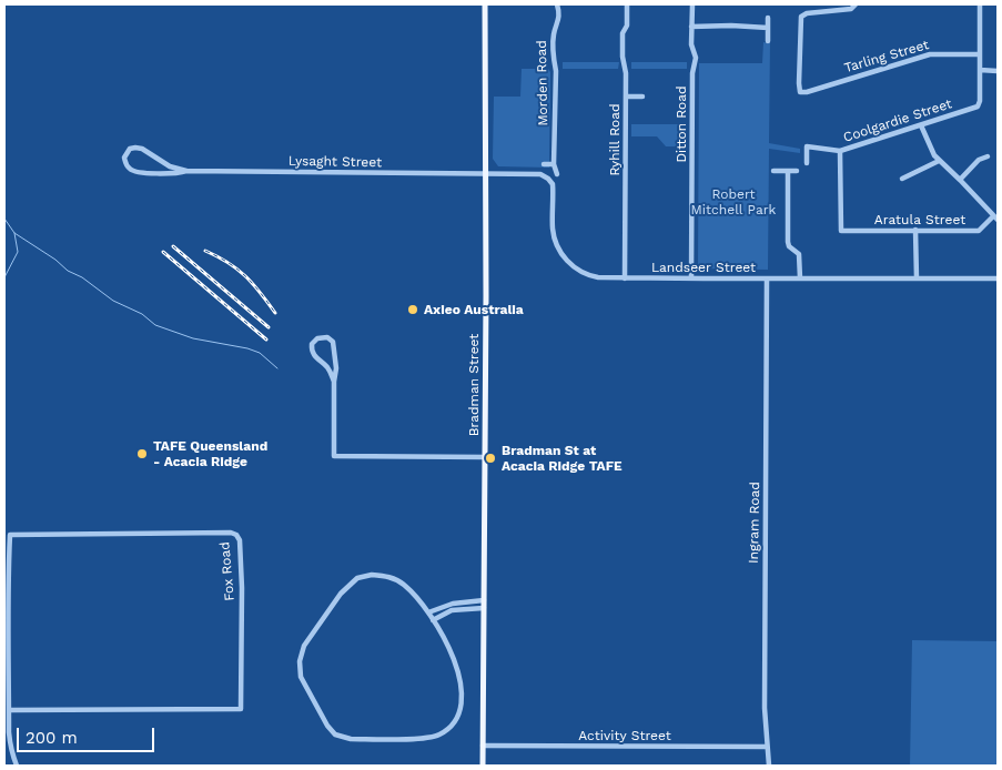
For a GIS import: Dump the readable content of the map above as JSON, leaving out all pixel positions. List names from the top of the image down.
{
  "streets": {
    "main road": ["Bradman Street"],
    "street": [
      "Tarling Street",
      "Morden Road",
      "Coolgardie Street",
      "Ditton Road",
      "Ryhill Road",
      "Lysaght Street",
      "Aratula Street",
      "Landseer Street",
      "Ingram Road",
      "Fox Road",
      "Activity Street"
    ]
  },
  "crossings": [
    ["Coolgardie Street", "Aratula Street"],
    ["Ditton Road", "Landseer Street"],
    ["Ryhill Road", "Landseer Street"],
    ["Lysaght Street", "Landseer Street"],
    ["Lysaght Street", "Bradman Street"],
    ["Landseer Street", "Bradman Street"],
    ["Landseer Street", "Ingram Road"],
    ["Bradman Street", "Activity Street"],
    ["Ingram Road", "Activity Street"]
  ],
  "parks": ["Robert Mitchell Park"],
  "places": ["Axieo Australia", "TAFE Queensland - Acacia Ridge", "Bradman St at Acacia Ridge TAFE"],
  "scale_bar": "200 m"
}
